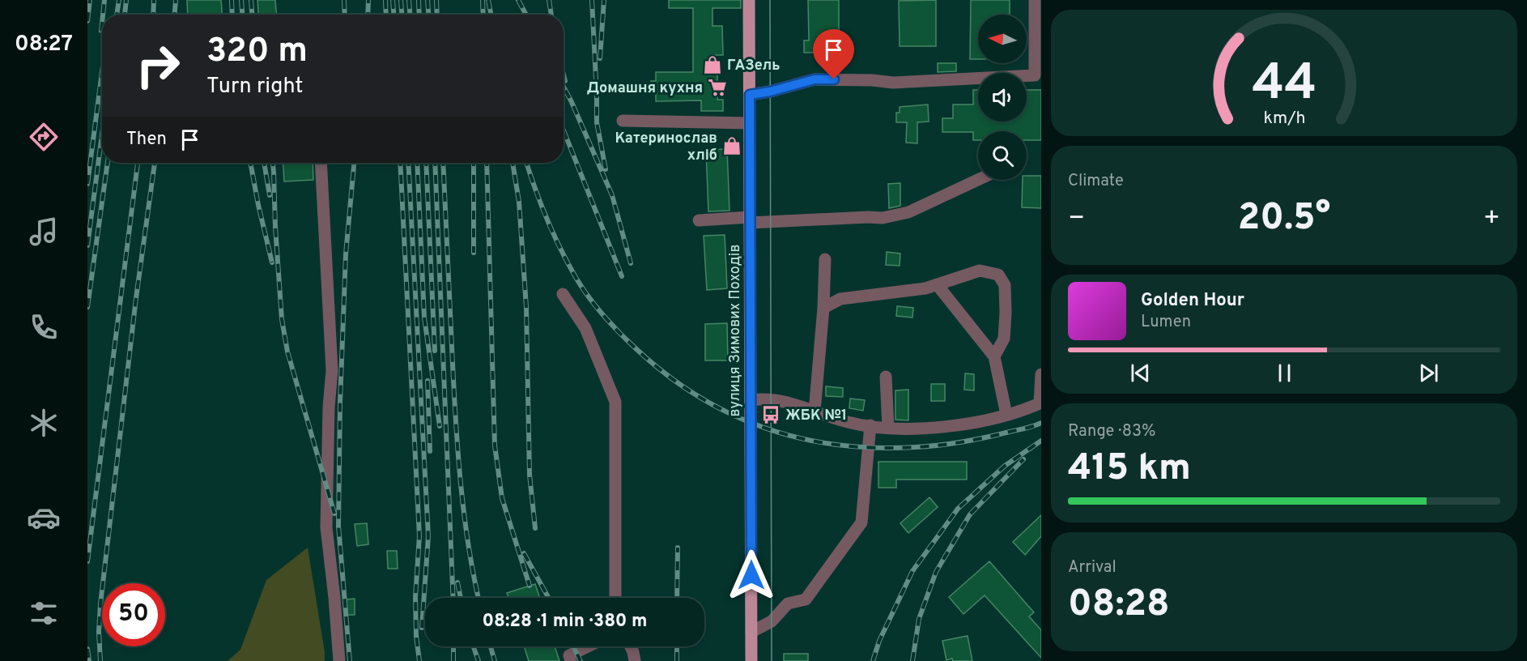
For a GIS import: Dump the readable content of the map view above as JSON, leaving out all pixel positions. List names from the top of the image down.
{
  "streets": {
    "main road": ["вулиця Зимових Походів"]
  },
  "places": {
    "shop": ["ГАЗель", "Катеринослав хліб"],
    "supermarket": ["Домашня кухня"],
    "bus stop": ["ЖБК №1"]
  },
  "north": "left",
  "page": {
    "tabs": "08:27",
    "turn": ["320 m", "Turn right"],
    "then": "Then",
    "tile": [
      "Climate",
      ["Range · 83%", "415 km"],
      ["Arrival", "08:28"]
    ],
    "heat": ["−", "20.5°", "+"],
    "song": ["Golden Hour", "Lumen"],
    "limit": "50",
    "trip": "08:28 · 1 min · 380 m",
    "gauge": ["44", "km/h"]
  }
}
